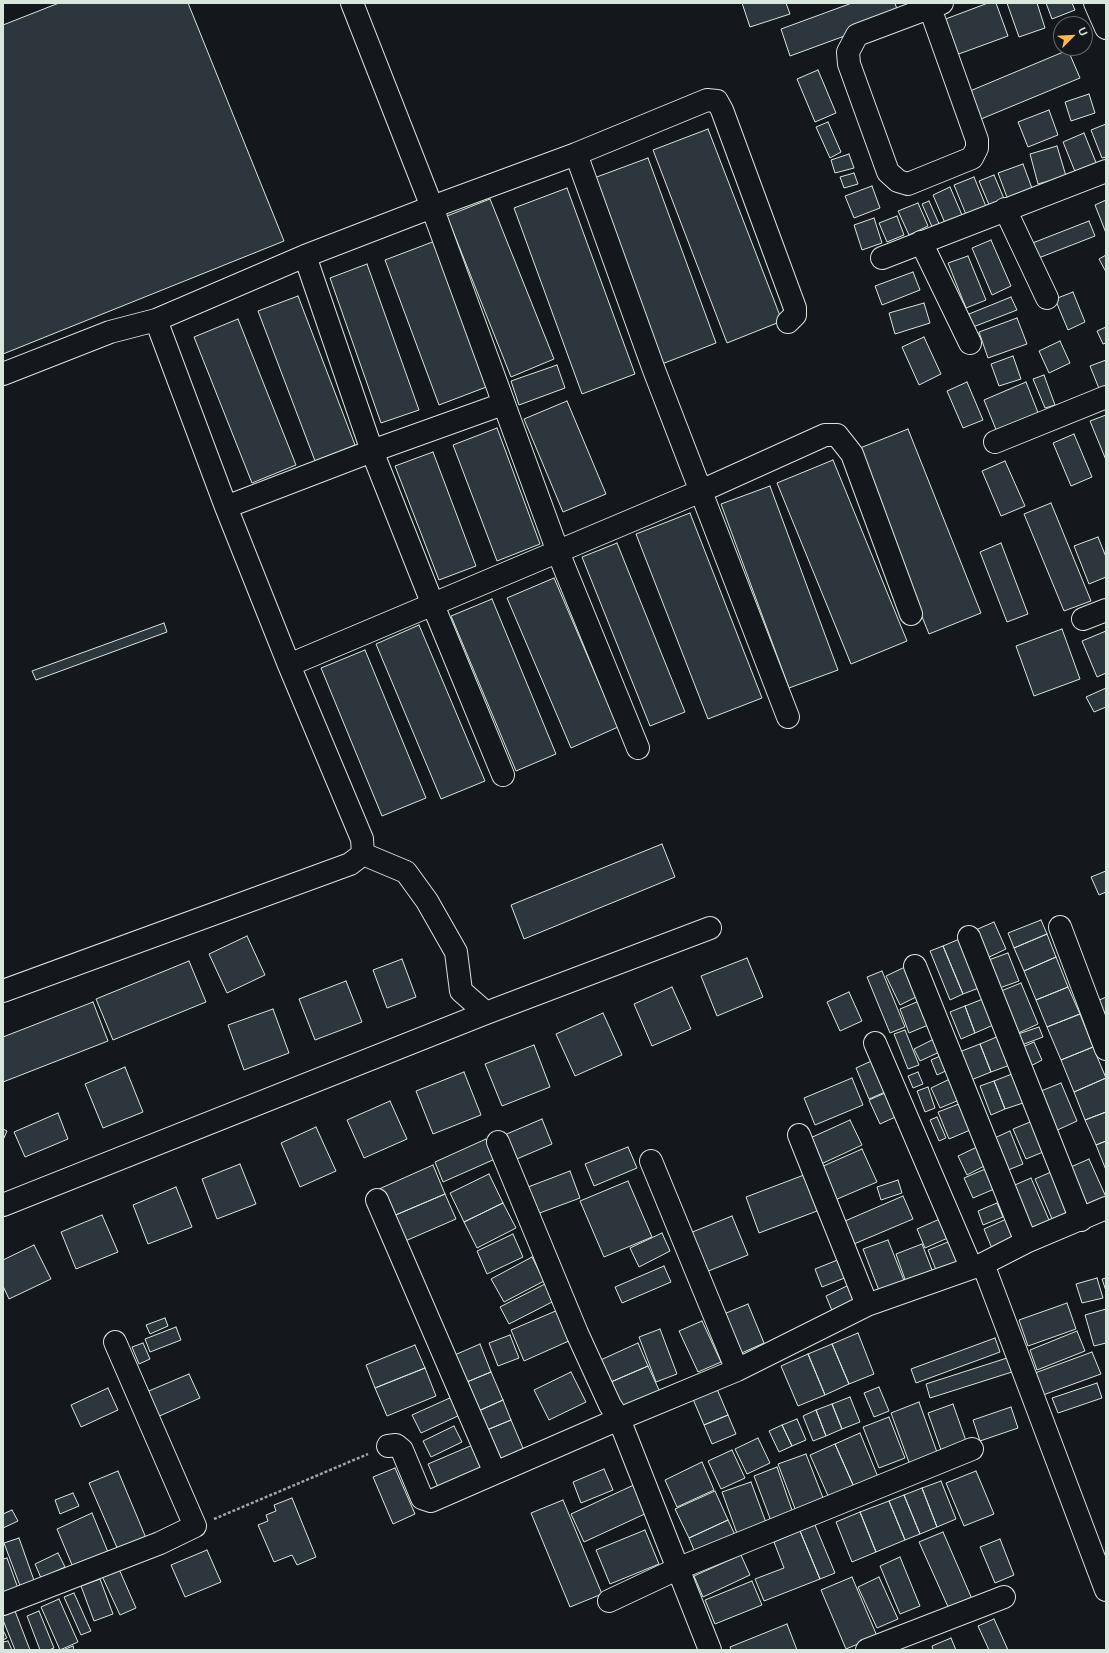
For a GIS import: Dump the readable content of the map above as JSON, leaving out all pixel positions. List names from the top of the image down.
{
  "north": "top right"
}
